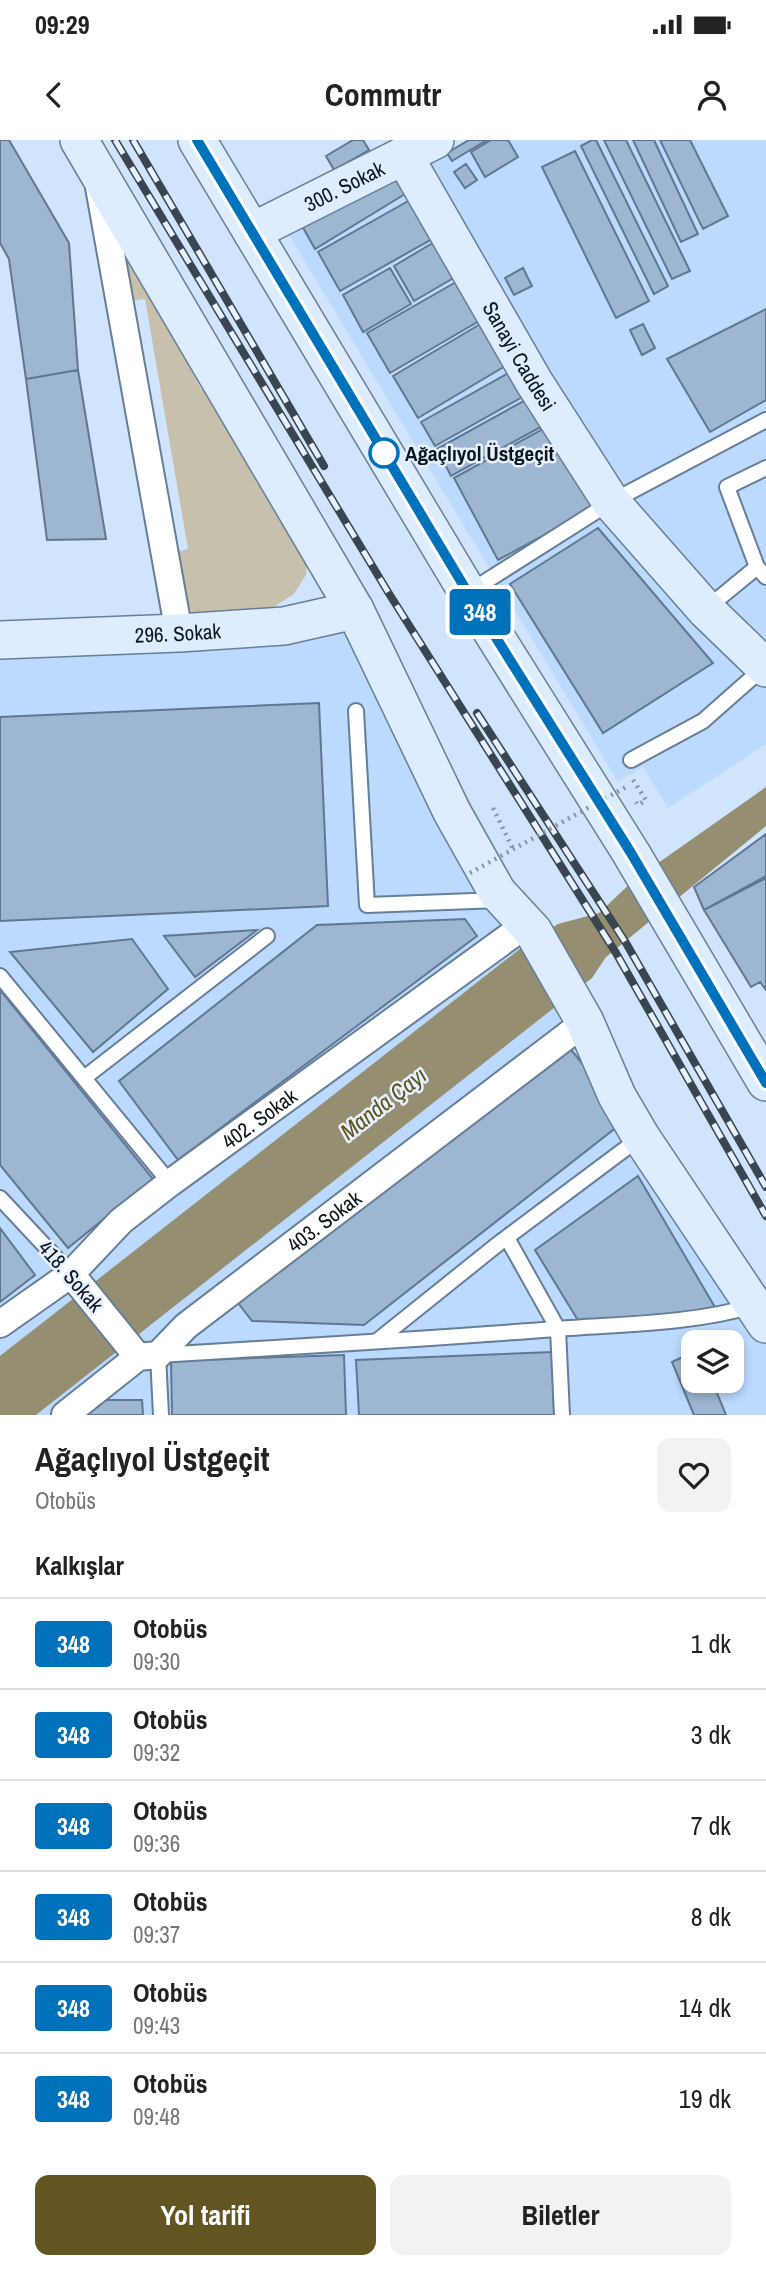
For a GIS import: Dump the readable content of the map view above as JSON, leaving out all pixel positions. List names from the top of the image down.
{
  "streets": {
    "main road": ["300. Sokak", "Sanayi Caddesi", "296. Sokak"],
    "street": ["402. Sokak", "403. Sokak", "418. Sokak"]
  },
  "crossings": [
    ["300. Sokak", "Sanayi Caddesi"],
    ["402. Sokak", "418. Sokak"],
    ["403. Sokak", "418. Sokak"]
  ],
  "water": ["Manda Çayı"],
  "places": ["Ağaçlıyol Üstgeçit"],
  "lines": ["bus line 348"],
  "page": {
    "status": "09:29",
    "header": "Commutr",
    "on_map": "348",
    "heading": [
      ["Ağaçlıyol Üstgeçit", "Otobüs"],
      "Kalkışlar"
    ],
    "list": [
      {
        "mark": "348",
        "name": "Otobüs",
        "note": "09:30",
        "value": "1 dk"
      },
      {
        "mark": "348",
        "name": "Otobüs",
        "note": "09:32",
        "value": "3 dk"
      },
      {
        "mark": "348",
        "name": "Otobüs",
        "note": "09:36",
        "value": "7 dk"
      },
      {
        "mark": "348",
        "name": "Otobüs",
        "note": "09:37",
        "value": "8 dk"
      },
      {
        "mark": "348",
        "name": "Otobüs",
        "note": "09:43",
        "value": "14 dk"
      },
      {
        "mark": "348",
        "name": "Otobüs",
        "note": "09:48",
        "value": "19 dk"
      }
    ],
    "buttons": ["Yol tarifi", "Biletler"]
  }
}
